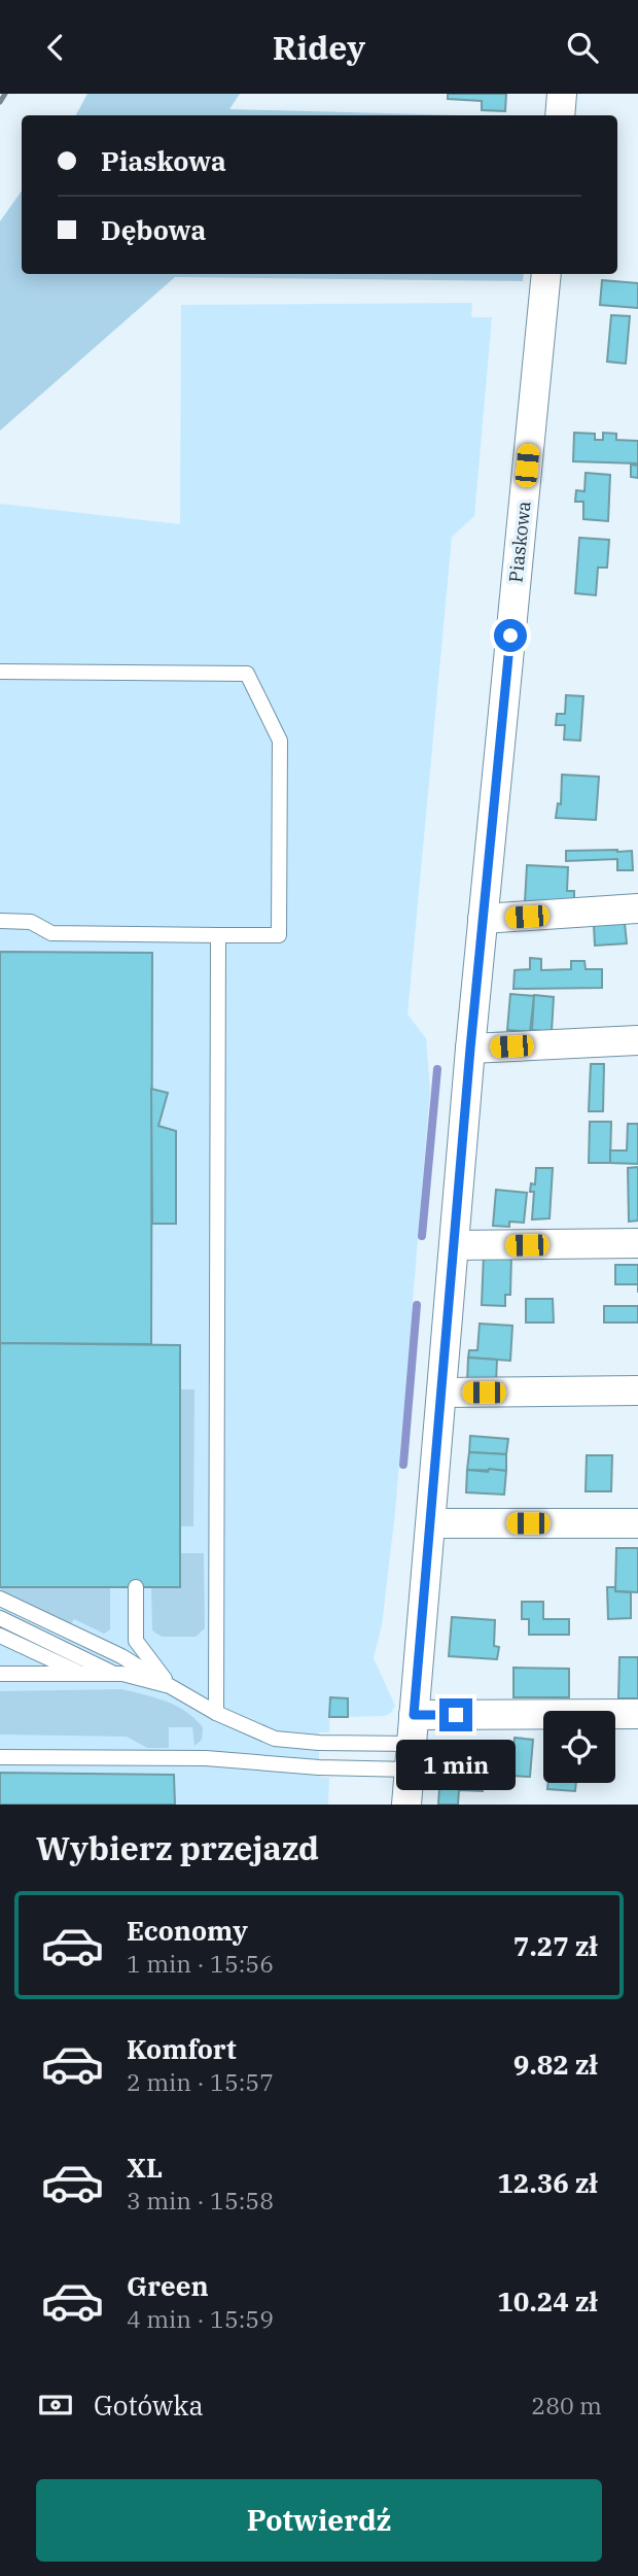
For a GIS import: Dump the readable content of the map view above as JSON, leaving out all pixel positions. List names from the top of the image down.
{
  "streets": {
    "street": ["Piaskowa"]
  },
  "page": {
    "header": "Ridey",
    "banner": ["Piaskowa", "Dębowa"],
    "bubble": "1 min",
    "heading": "Wybierz przejazd",
    "list": [
      {
        "name": "Economy",
        "note": "1 min · 15:56",
        "value": "7.27 zł"
      },
      {
        "name": "Komfort",
        "note": "2 min · 15:57",
        "value": "9.82 zł"
      },
      {
        "name": "XL",
        "note": "3 min · 15:58",
        "value": "12.36 zł"
      },
      {
        "name": "Green",
        "note": "4 min · 15:59",
        "value": "10.24 zł"
      }
    ],
    "pay": ["Gotówka", "280 m"],
    "buttons": "Potwierdź"
  }
}
